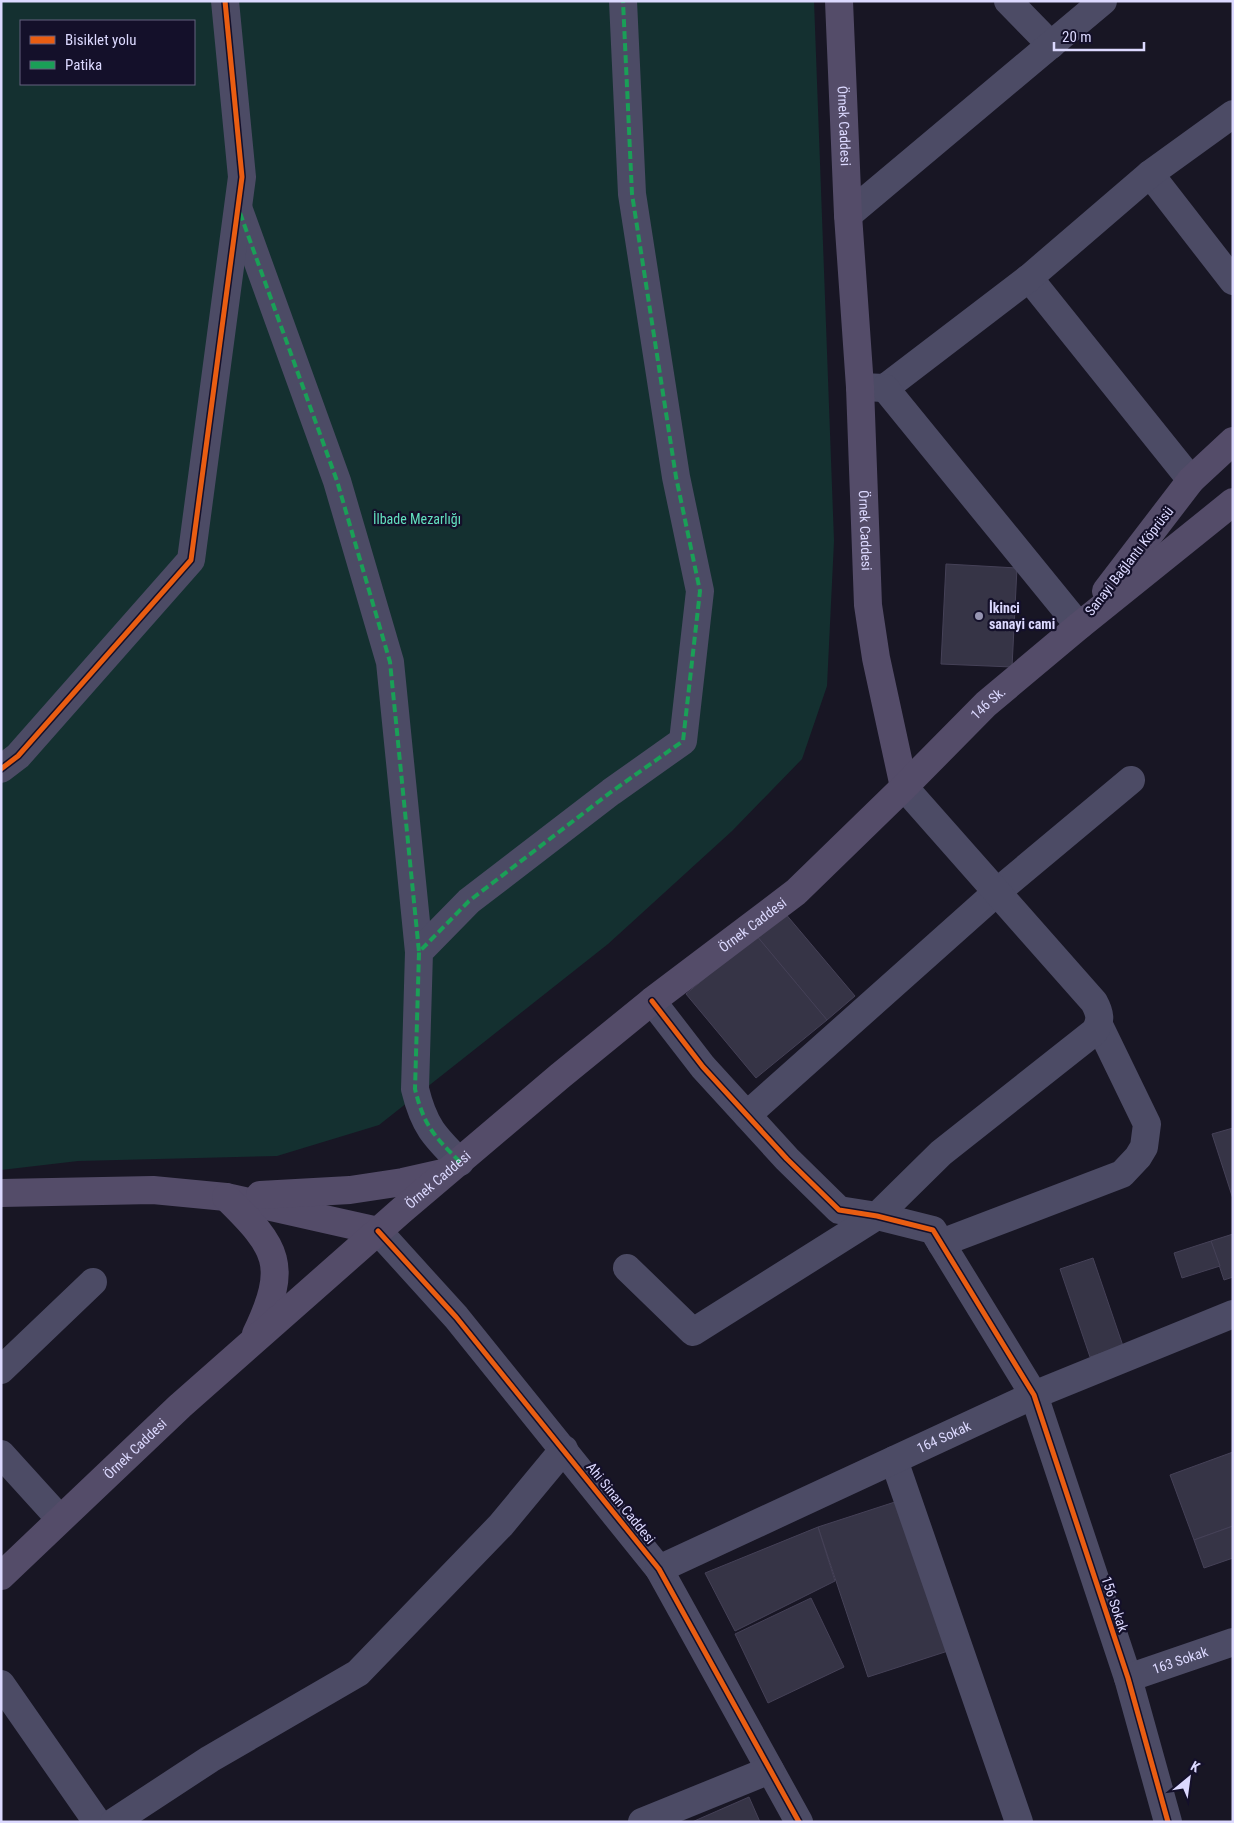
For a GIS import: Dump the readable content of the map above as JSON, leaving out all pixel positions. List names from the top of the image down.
{
  "streets": {
    "main road": ["Örnek Caddesi", "Sanayi Bağlantı Köprüsü", "146 Sk."],
    "street": [
      "164 Sokak",
      "Ahi Sinan Caddesi",
      "156 Sokak",
      "163 Sokak"
    ]
  },
  "crossings": [
    ["Örnek Caddesi", "146 Sk."],
    ["Örnek Caddesi", "Ahi Sinan Caddesi"],
    ["Örnek Caddesi", "156 Sokak"],
    ["Sanayi Bağlantı Köprüsü", "146 Sk."],
    ["164 Sokak", "Ahi Sinan Caddesi"],
    ["164 Sokak", "156 Sokak"],
    ["156 Sokak", "163 Sokak"]
  ],
  "parks": ["İlbade Mezarlığı"],
  "places": ["İkinci sanayi cami"],
  "legend": ["Bisiklet yolu", "Patika"],
  "scale_bar": "20 m",
  "north": "top right"
}
